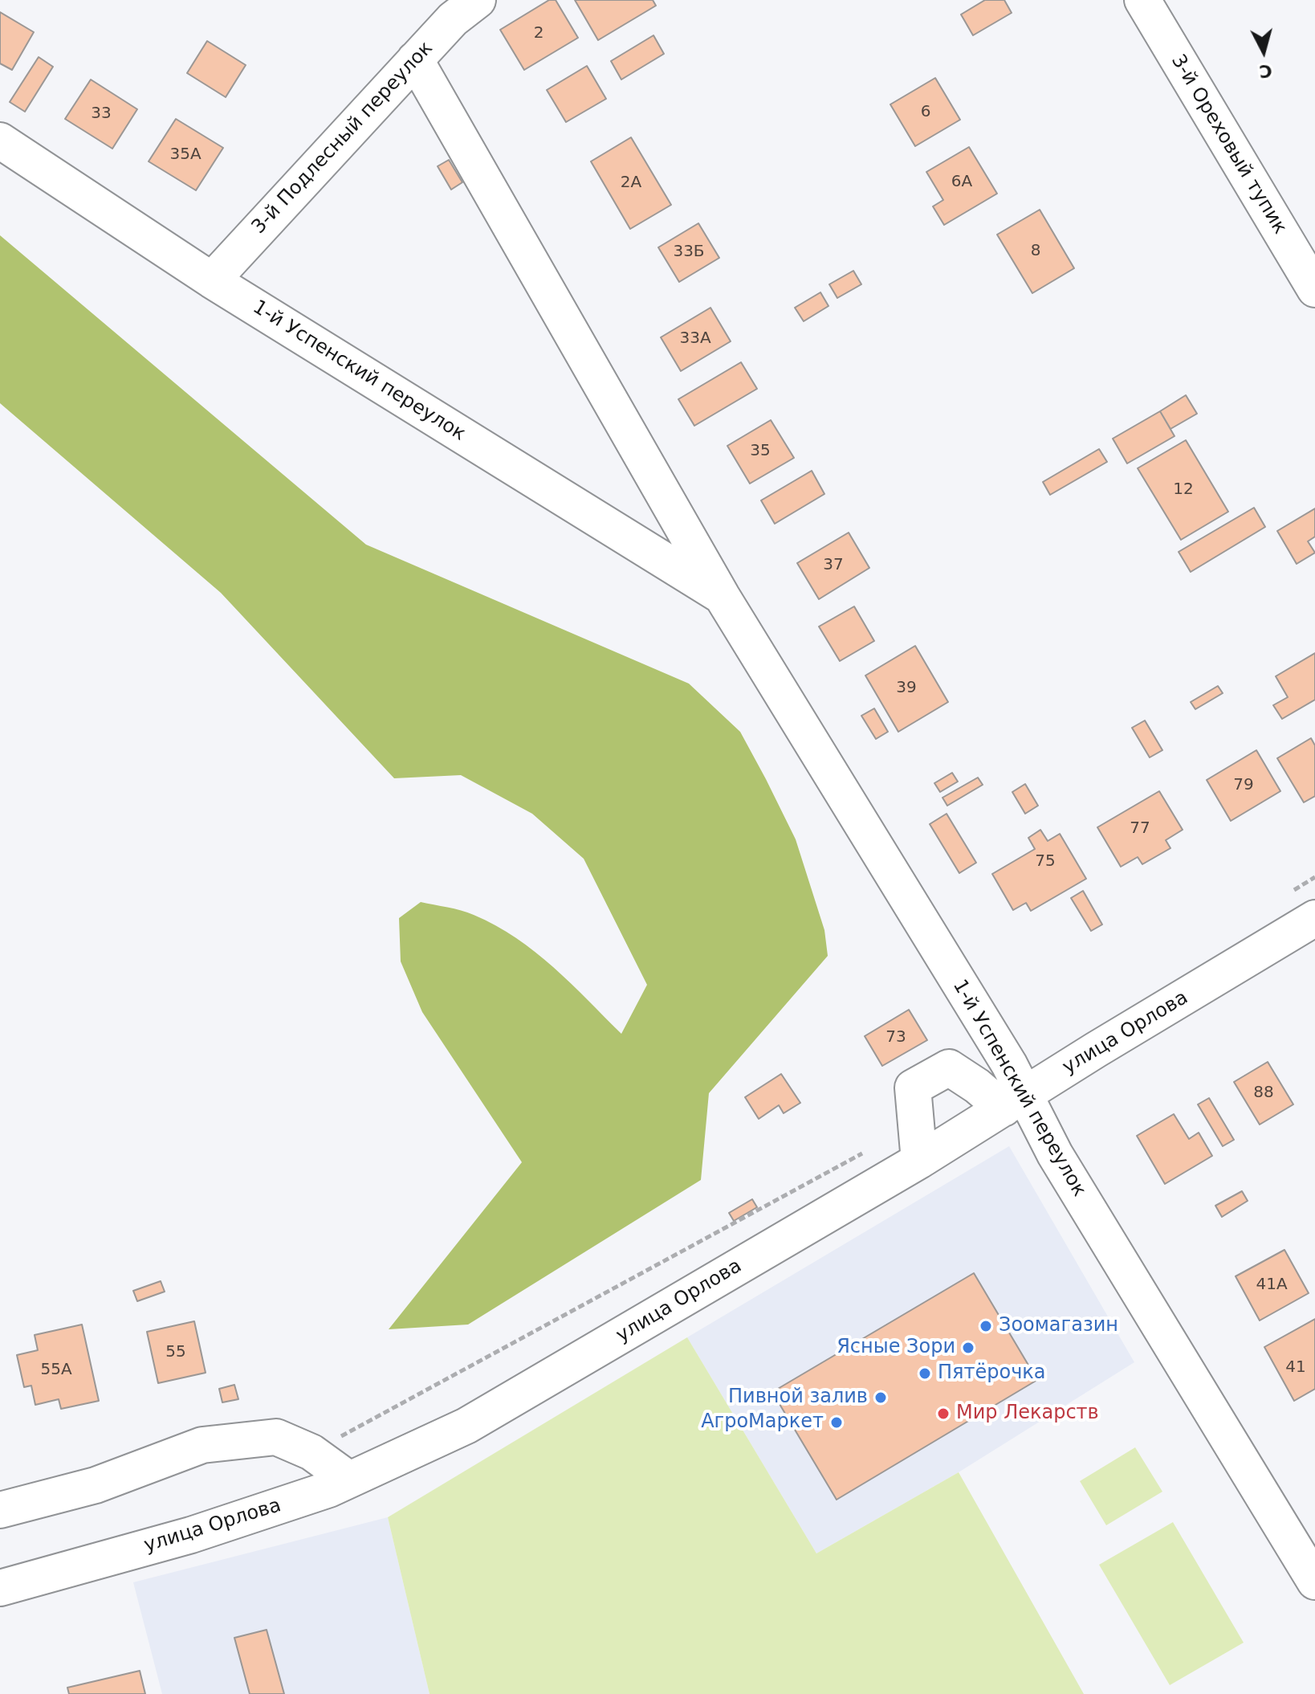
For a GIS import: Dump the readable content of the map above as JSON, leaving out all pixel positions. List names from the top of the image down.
{
  "streets": {
    "street": [
      "3-й Подлесный переулок",
      "3-й Ореховый тупик",
      "1-й Успенский переулок",
      "улица Орлова"
    ]
  },
  "crossings": [
    ["3-й Подлесный переулок", "1-й Успенский переулок"],
    ["1-й Успенский переулок", "улица Орлова"]
  ],
  "places": [
    "Зоомагазин",
    "Ясные Зори",
    "Пятёрочка",
    "Пивной залив",
    "Мир Лекарств",
    "АгроМаркет"
  ],
  "house_numbers": [
    "2",
    "6",
    "33",
    "35А",
    "6А",
    "2А",
    "8",
    "33Б",
    "33А",
    "35",
    "12",
    "37",
    "39",
    "79",
    "77",
    "75",
    "73",
    "88",
    "41А",
    "55",
    "41",
    "55А"
  ],
  "north": "bottom"
}
